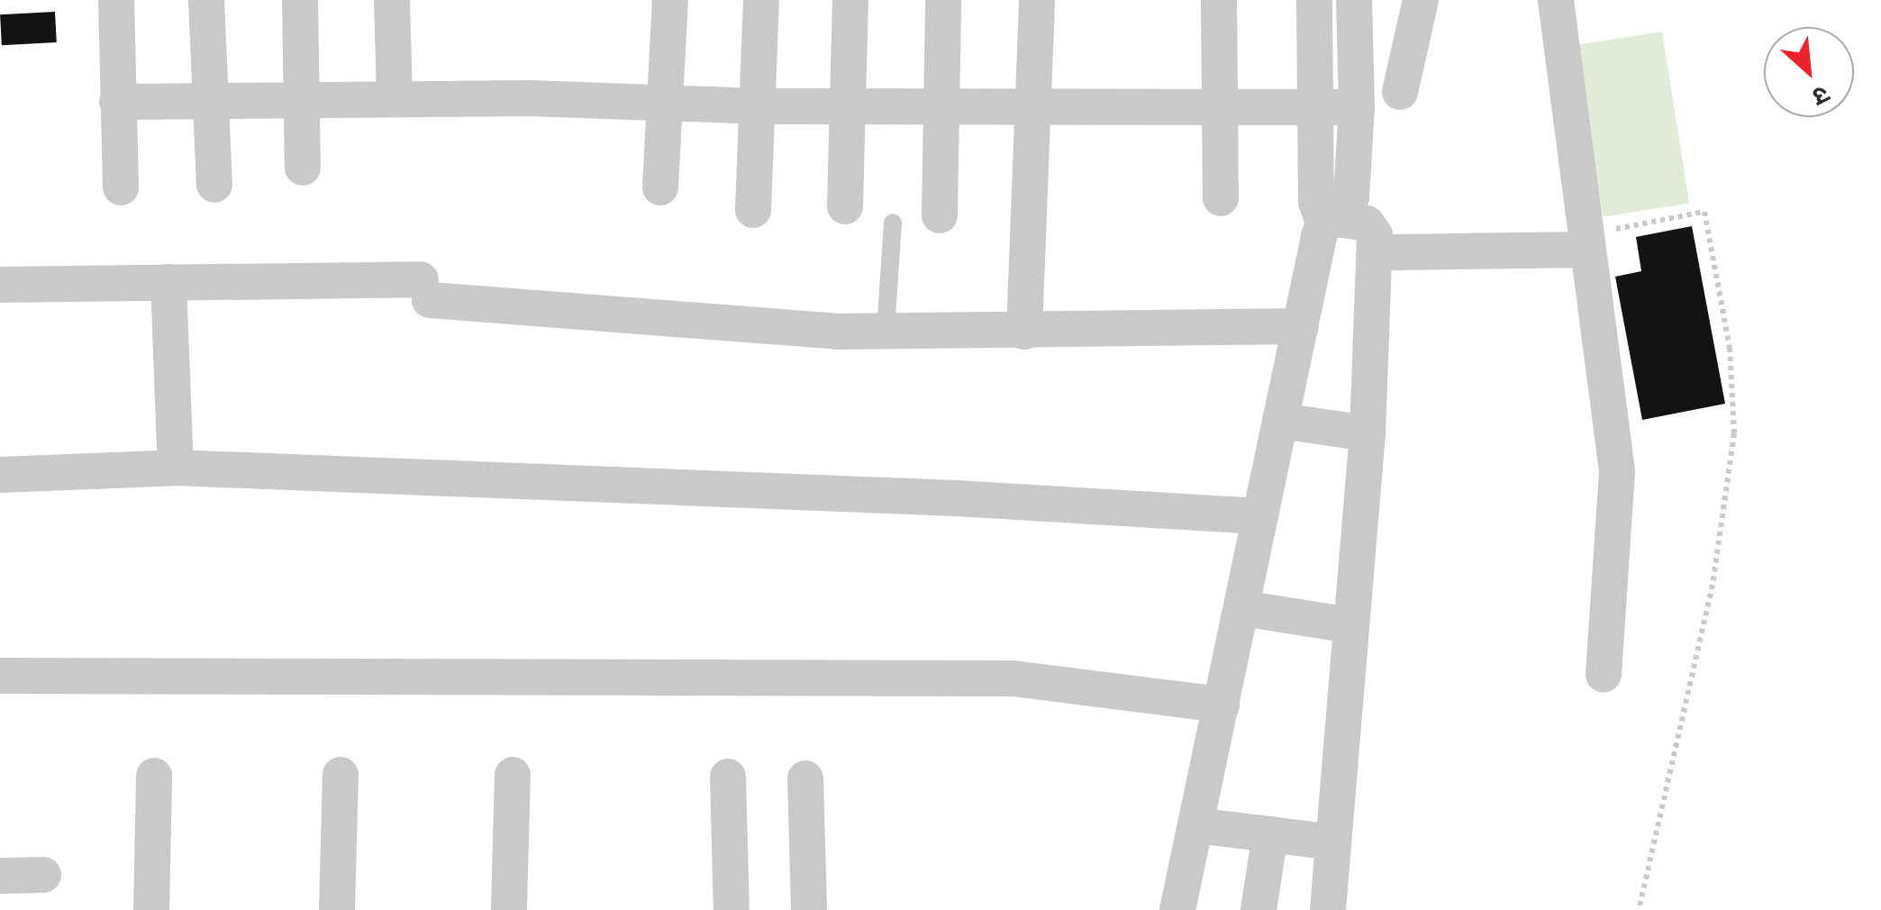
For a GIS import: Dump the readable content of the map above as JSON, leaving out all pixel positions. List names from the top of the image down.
{
  "north": "bottom right"
}
